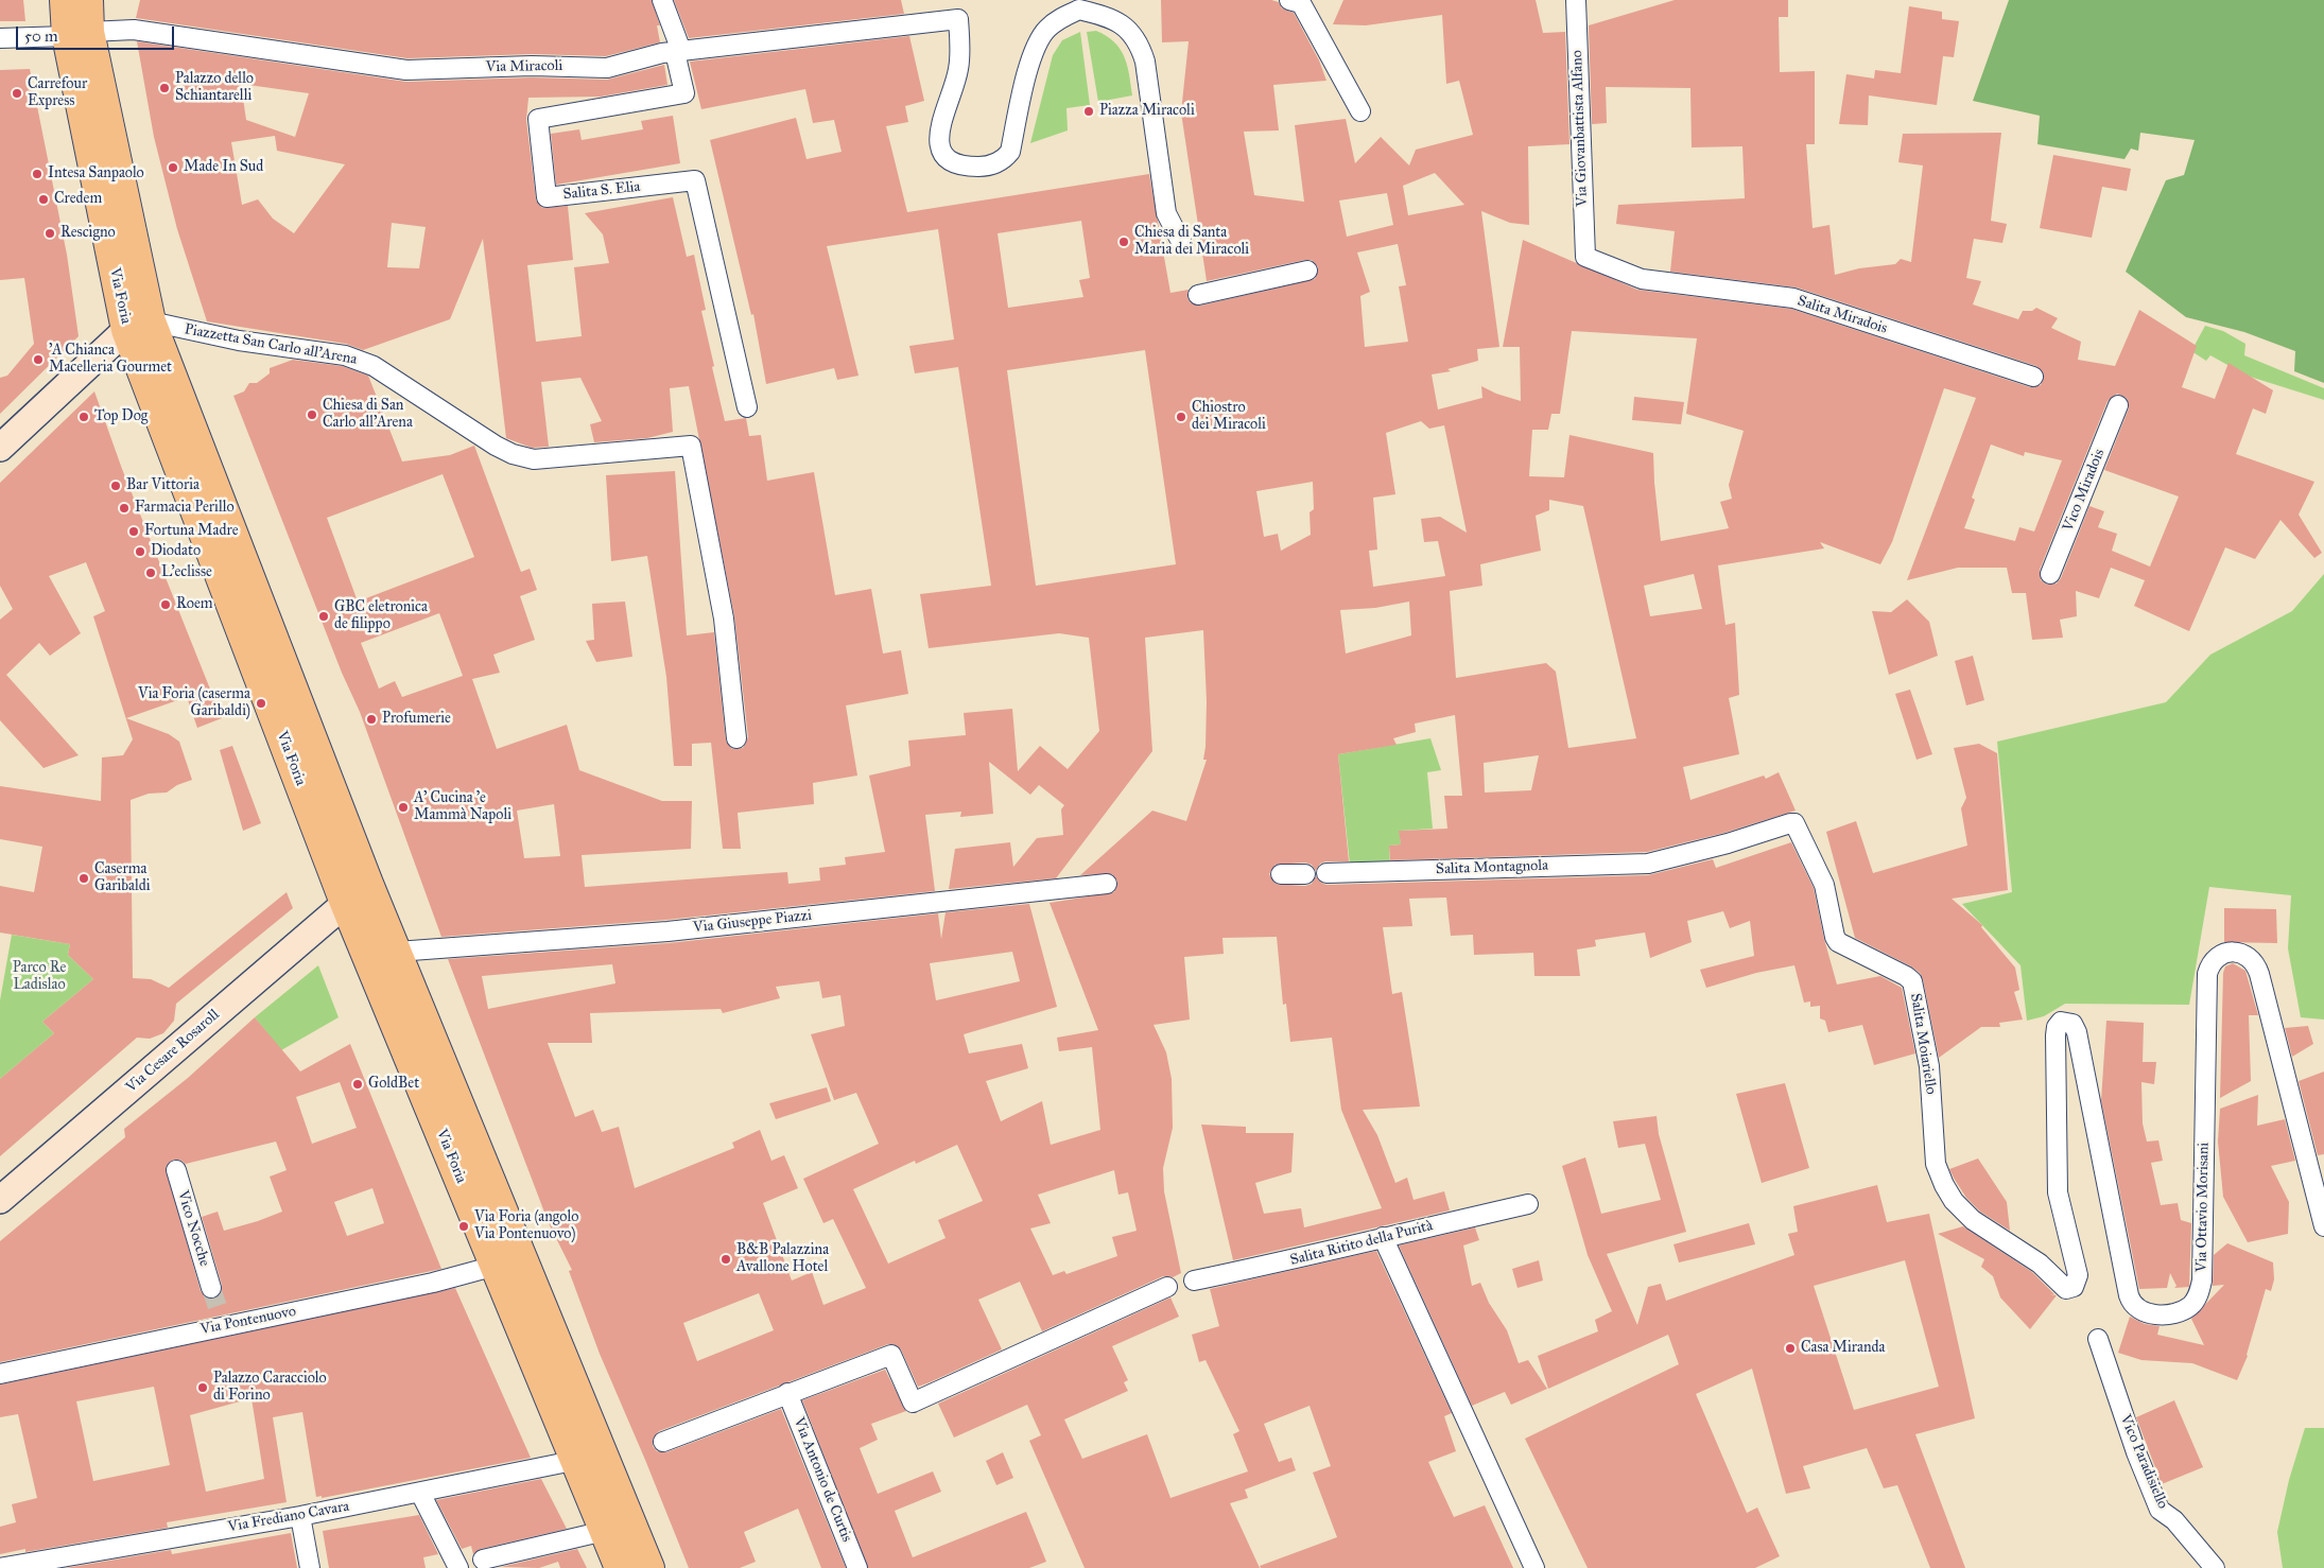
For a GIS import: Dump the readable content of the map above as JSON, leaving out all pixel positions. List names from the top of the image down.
{
  "streets": {
    "main road": ["Via Foria", "Via Cesare Rosaroll"],
    "street": [
      "Via Miracoli",
      "Via Giovanbattista Alfano",
      "Salita S. Elia",
      "Salita Miradois",
      "Piazzetta San Carlo all'Arena",
      "Vico Miradois",
      "Salita Montagnola",
      "Via Giuseppe Piazzi",
      "Salita Moiariello",
      "Via Ottavio Morisani",
      "Vico Nocche",
      "Salita Ritito della Purità",
      "Via Pontenuovo",
      "Vico Paradisiello",
      "Via Antonio de Curtis",
      "Via Frediano Cavara"
    ]
  },
  "crossings": [
    ["Via Miracoli", "Salita S. Elia"],
    ["Via Miracoli", "Via Foria"],
    ["Via Giovanbattista Alfano", "Salita Miradois"],
    ["Via Foria", "Piazzetta San Carlo all'Arena"],
    ["Via Foria", "Via Giuseppe Piazzi"],
    ["Via Foria", "Via Cesare Rosaroll"],
    ["Via Foria", "Via Pontenuovo"],
    ["Via Foria", "Via Frediano Cavara"],
    ["Salita Montagnola", "Salita Moiariello"],
    ["Salita Moiariello", "Via Ottavio Morisani"]
  ],
  "parks": ["Parco Re Ladislao"],
  "places": [
    "Palazzo dello Schiantarelli",
    "Carrefour Express",
    "Piazza Miracoli",
    "Made In Sud",
    "Intesa Sanpaolo",
    "Credem",
    "Rescigno",
    "Chiesa di Santa Maria dei Miracoli",
    "'A Chianca Macelleria Gourmet",
    "Chiesa di San Carlo all'Arena",
    "Top Dog",
    "Chiostro dei Miracoli",
    "Bar Vittoria",
    "Farmacia Perillo",
    "Fortuna Madre",
    "Diodato",
    "L'eclisse",
    "Roem",
    "GBC eletronica de filippo",
    "Via Foria (caserma Garibaldi)",
    "Profumerie",
    "A' Cucina 'e Mammà Napoli",
    "Caserma Garibaldi",
    "GoldBet",
    "Via Foria (angolo Via Pontenuovo)",
    "B&B Palazzina Avallone Hotel",
    "Casa Miranda",
    "Palazzo Caracciolo di Forino"
  ],
  "scale_bar": "50 m"
}
